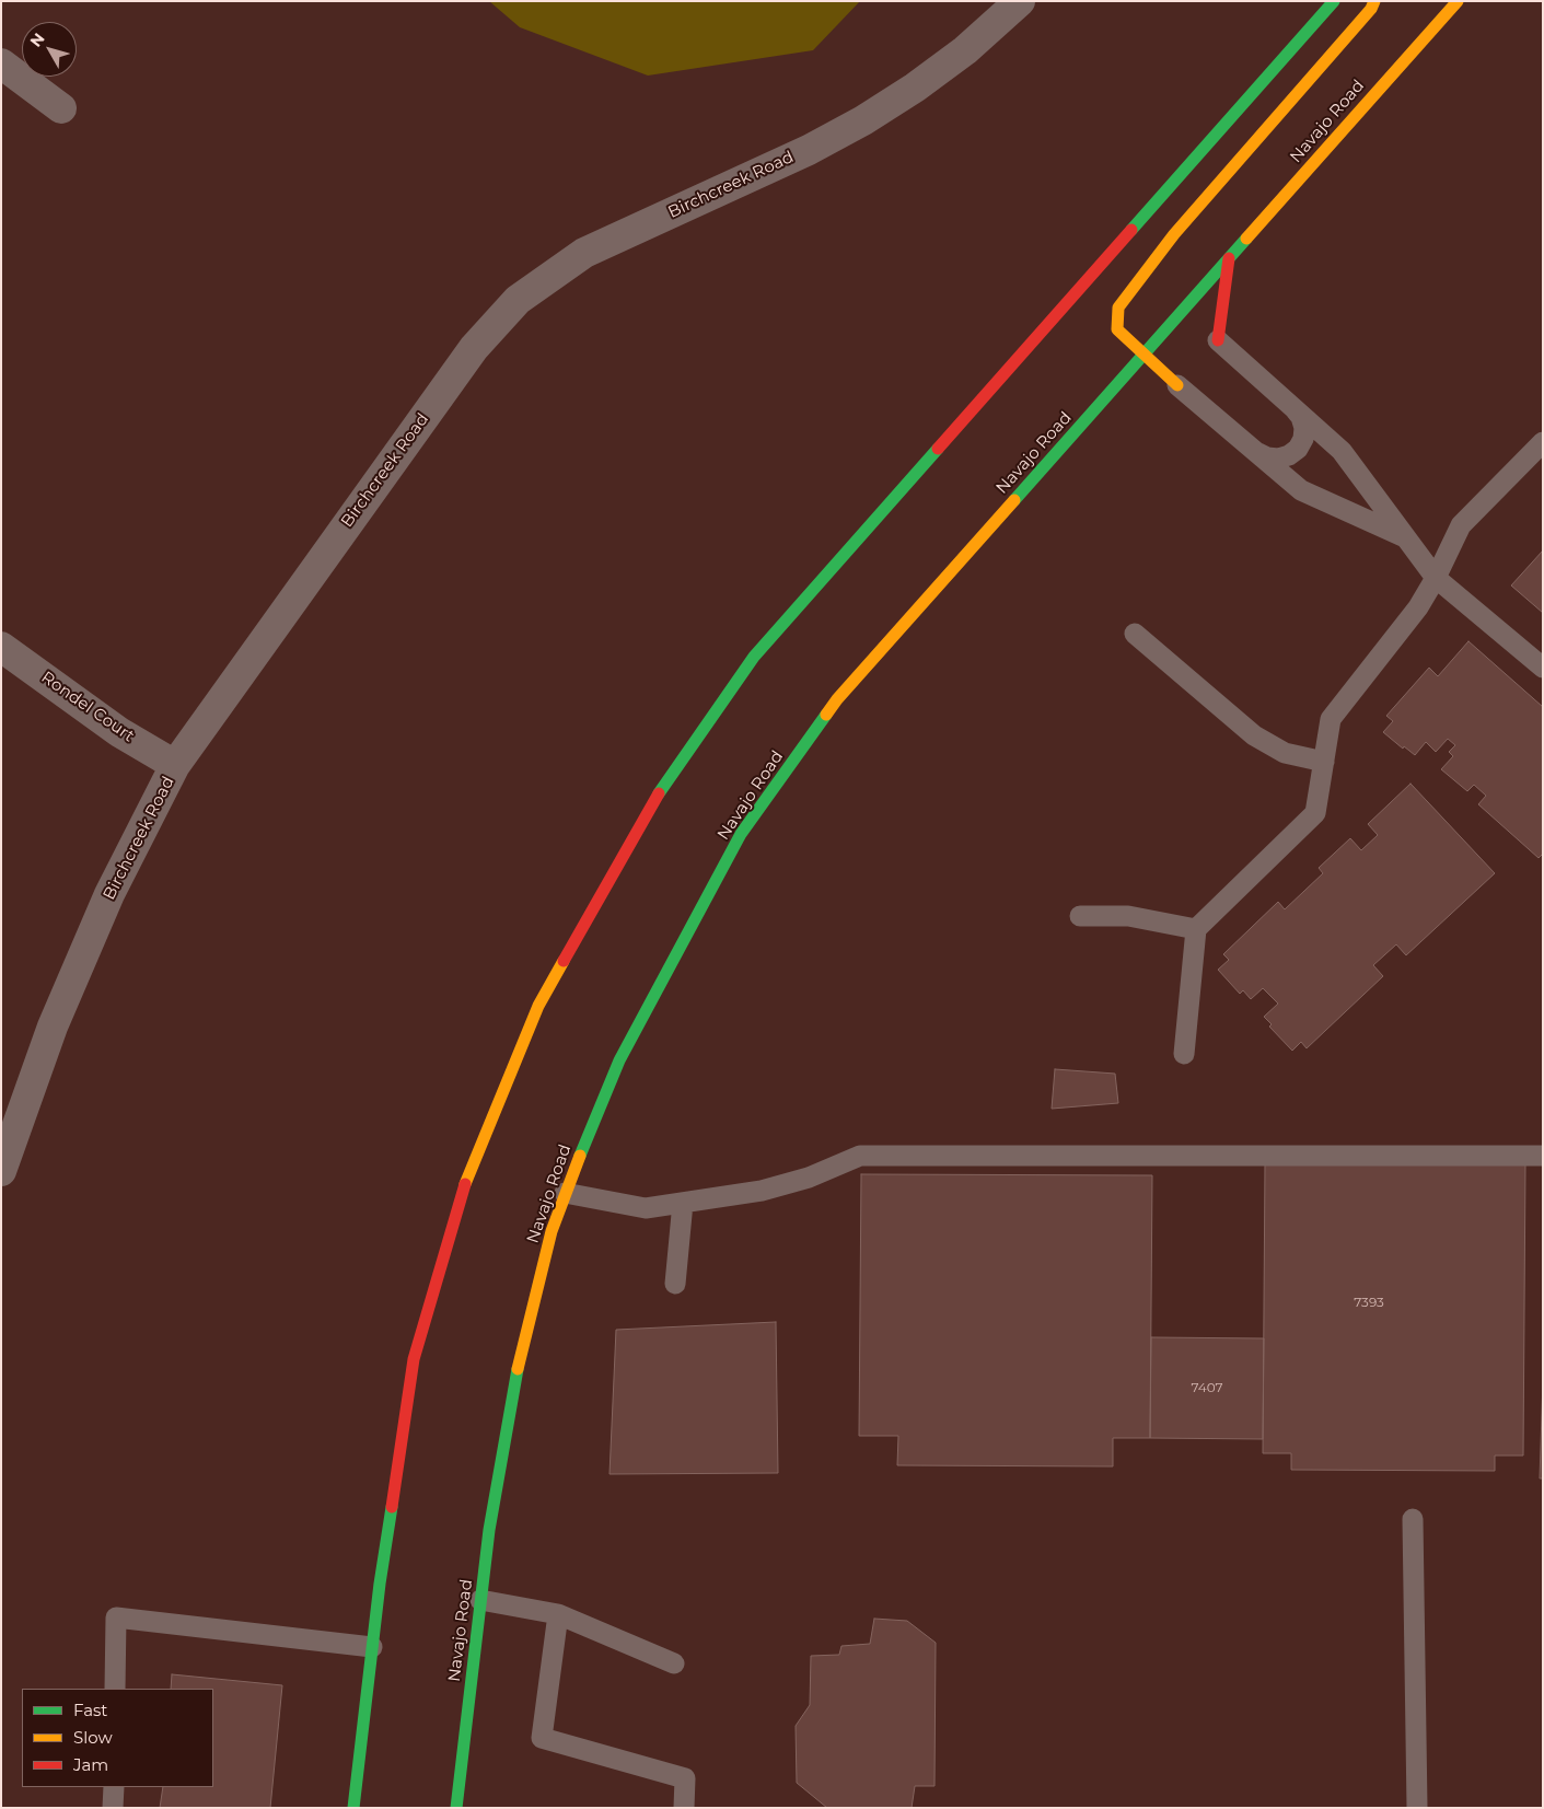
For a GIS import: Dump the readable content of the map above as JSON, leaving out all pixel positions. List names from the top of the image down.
{
  "streets": {
    "main road": ["Navajo Road"],
    "street": ["Birchcreek Road", "Rondel Court"]
  },
  "crossings": [
    ["Birchcreek Road", "Rondel Court"]
  ],
  "house_numbers": ["7393", "7407"],
  "legend": ["Fast", "Slow", "Jam"],
  "north": "top left"
}
